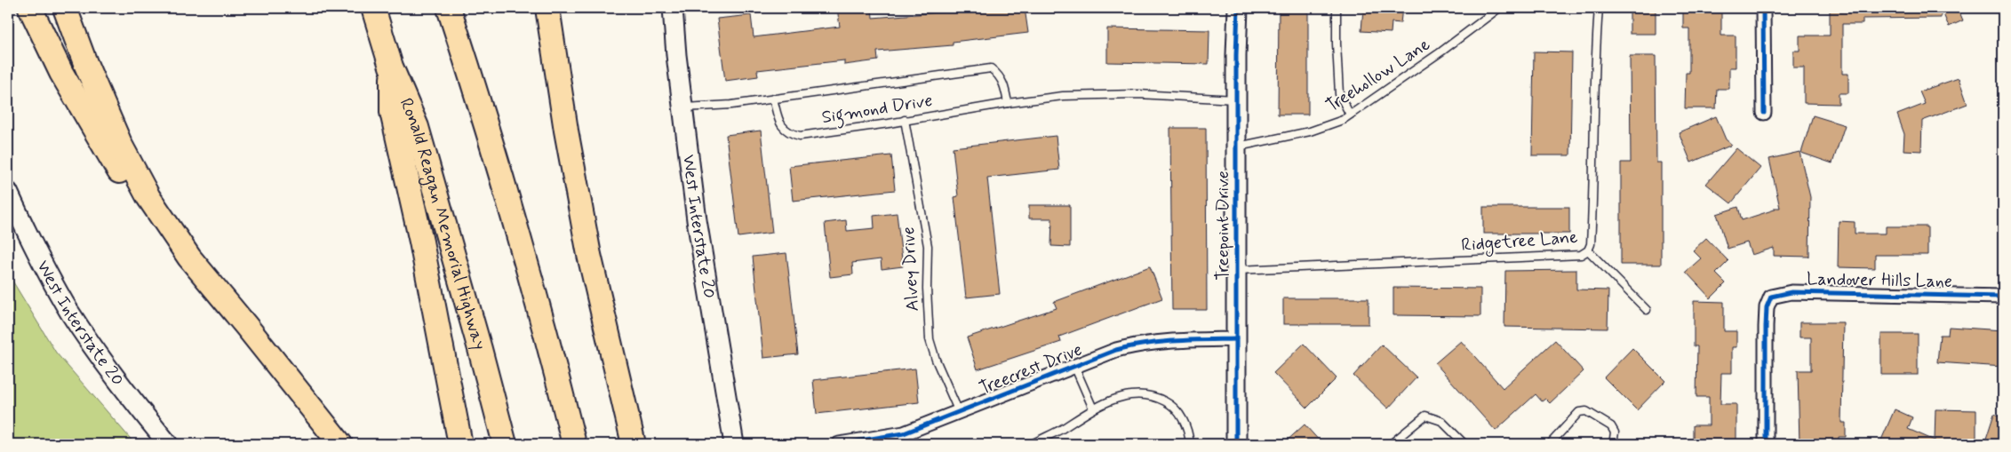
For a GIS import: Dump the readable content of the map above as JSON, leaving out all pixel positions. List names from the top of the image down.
{
  "streets": {
    "highway": ["Ronald Reagan Memorial Highway"],
    "main road": ["Treepoint Drive", "West Interstate 20"],
    "street": ["Landover Hills Lane", "Treecrest Drive"],
    "lane": [
      "Treehollow Lane",
      "Sigmond Drive",
      "Ridgetree Lane",
      "Alvey Drive"
    ]
  },
  "crossings": [
    ["Treehollow Lane", "Treepoint Drive"],
    ["Sigmond Drive", "Treepoint Drive"],
    ["Sigmond Drive", "West Interstate 20"],
    ["Sigmond Drive", "Alvey Drive"],
    ["Treepoint Drive", "Ridgetree Lane"],
    ["Treepoint Drive", "Treecrest Drive"],
    ["Alvey Drive", "Treecrest Drive"]
  ]
}
